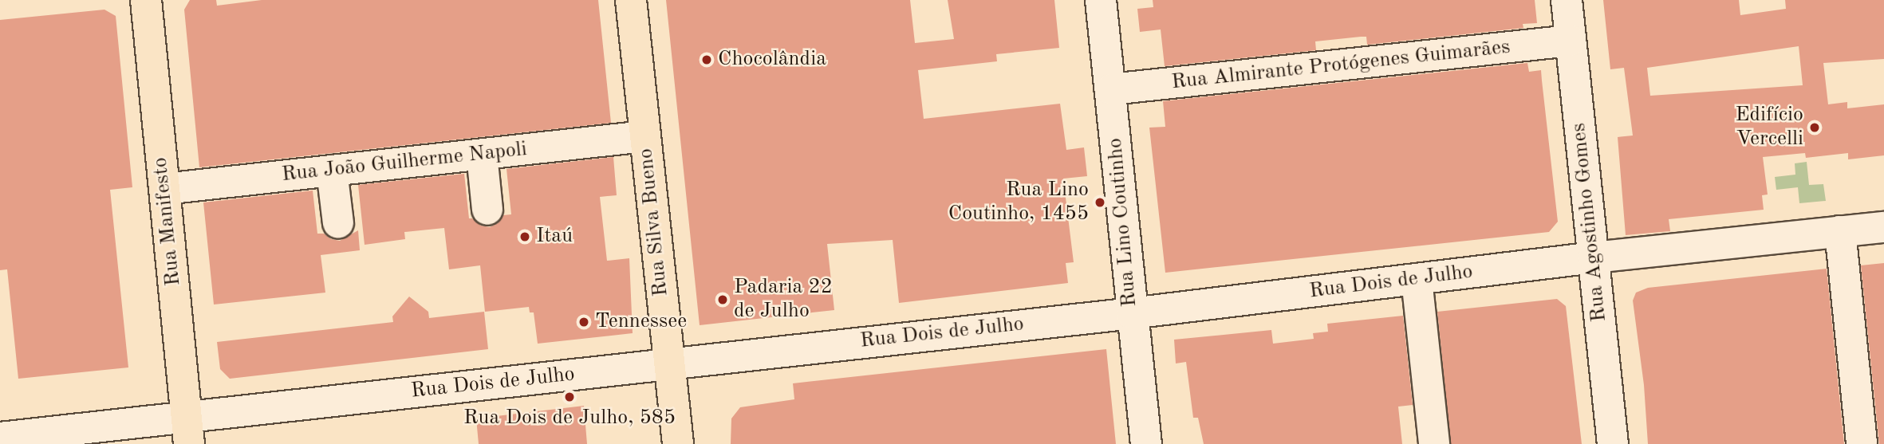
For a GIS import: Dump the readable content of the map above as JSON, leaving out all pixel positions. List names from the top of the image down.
{
  "streets": {
    "main road": ["Rua Manifesto", "Rua Silva Bueno"],
    "street": [
      "Rua Almirante Protógenes Guimarães",
      "Rua João Guilherme Napoli",
      "Rua Lino Coutinho",
      "Rua Agostinho Gomes",
      "Rua Dois de Julho"
    ]
  },
  "crossings": [
    ["Rua Almirante Protógenes Guimarães", "Rua Lino Coutinho"],
    ["Rua Almirante Protógenes Guimarães", "Rua Agostinho Gomes"],
    ["Rua João Guilherme Napoli", "Rua Manifesto"],
    ["Rua João Guilherme Napoli", "Rua Silva Bueno"],
    ["Rua Manifesto", "Rua Dois de Julho"],
    ["Rua Silva Bueno", "Rua Dois de Julho"],
    ["Rua Lino Coutinho", "Rua Dois de Julho"],
    ["Rua Agostinho Gomes", "Rua Dois de Julho"]
  ],
  "places": [
    "Chocolândia",
    "Edifício Vercelli",
    "Rua Lino Coutinho, 1455",
    "Itaú",
    "Padaria 22 de Julho",
    "Tennessee",
    "Rua Dois de Julho, 585"
  ]
}
